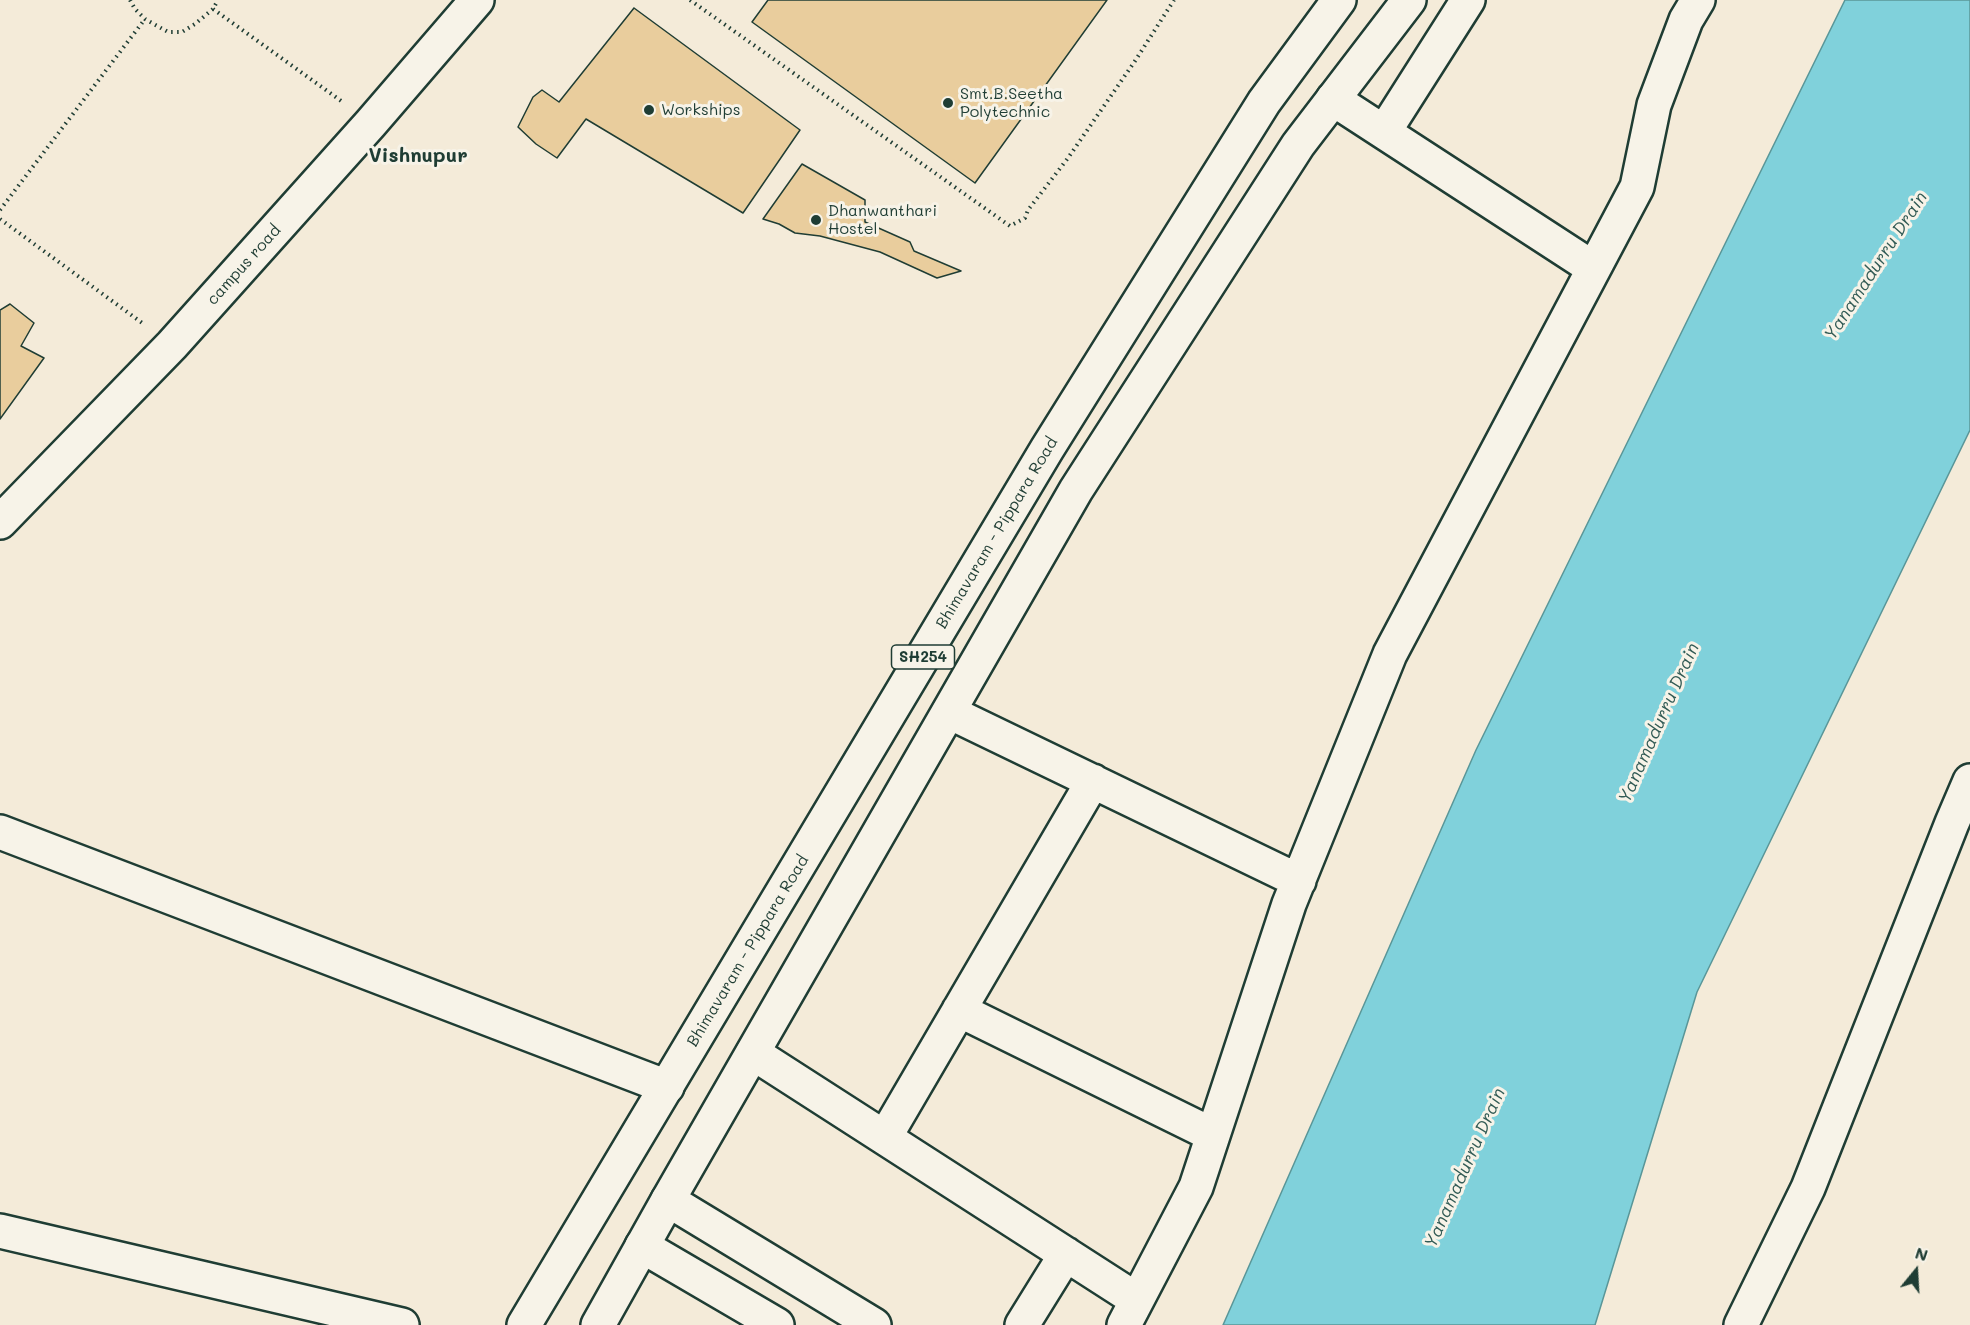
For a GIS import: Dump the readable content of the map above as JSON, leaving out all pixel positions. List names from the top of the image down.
{
  "streets": {
    "street": ["campus road", "Bhimavaram - Pippara Road", "SH254"]
  },
  "districts": ["Vishnupur"],
  "water": ["Yanamadurru Drain"],
  "places": ["Smt.B.Seetha Polytechnic", "Workships", "Dhanwanthari Hostel"],
  "north": "top"
}
